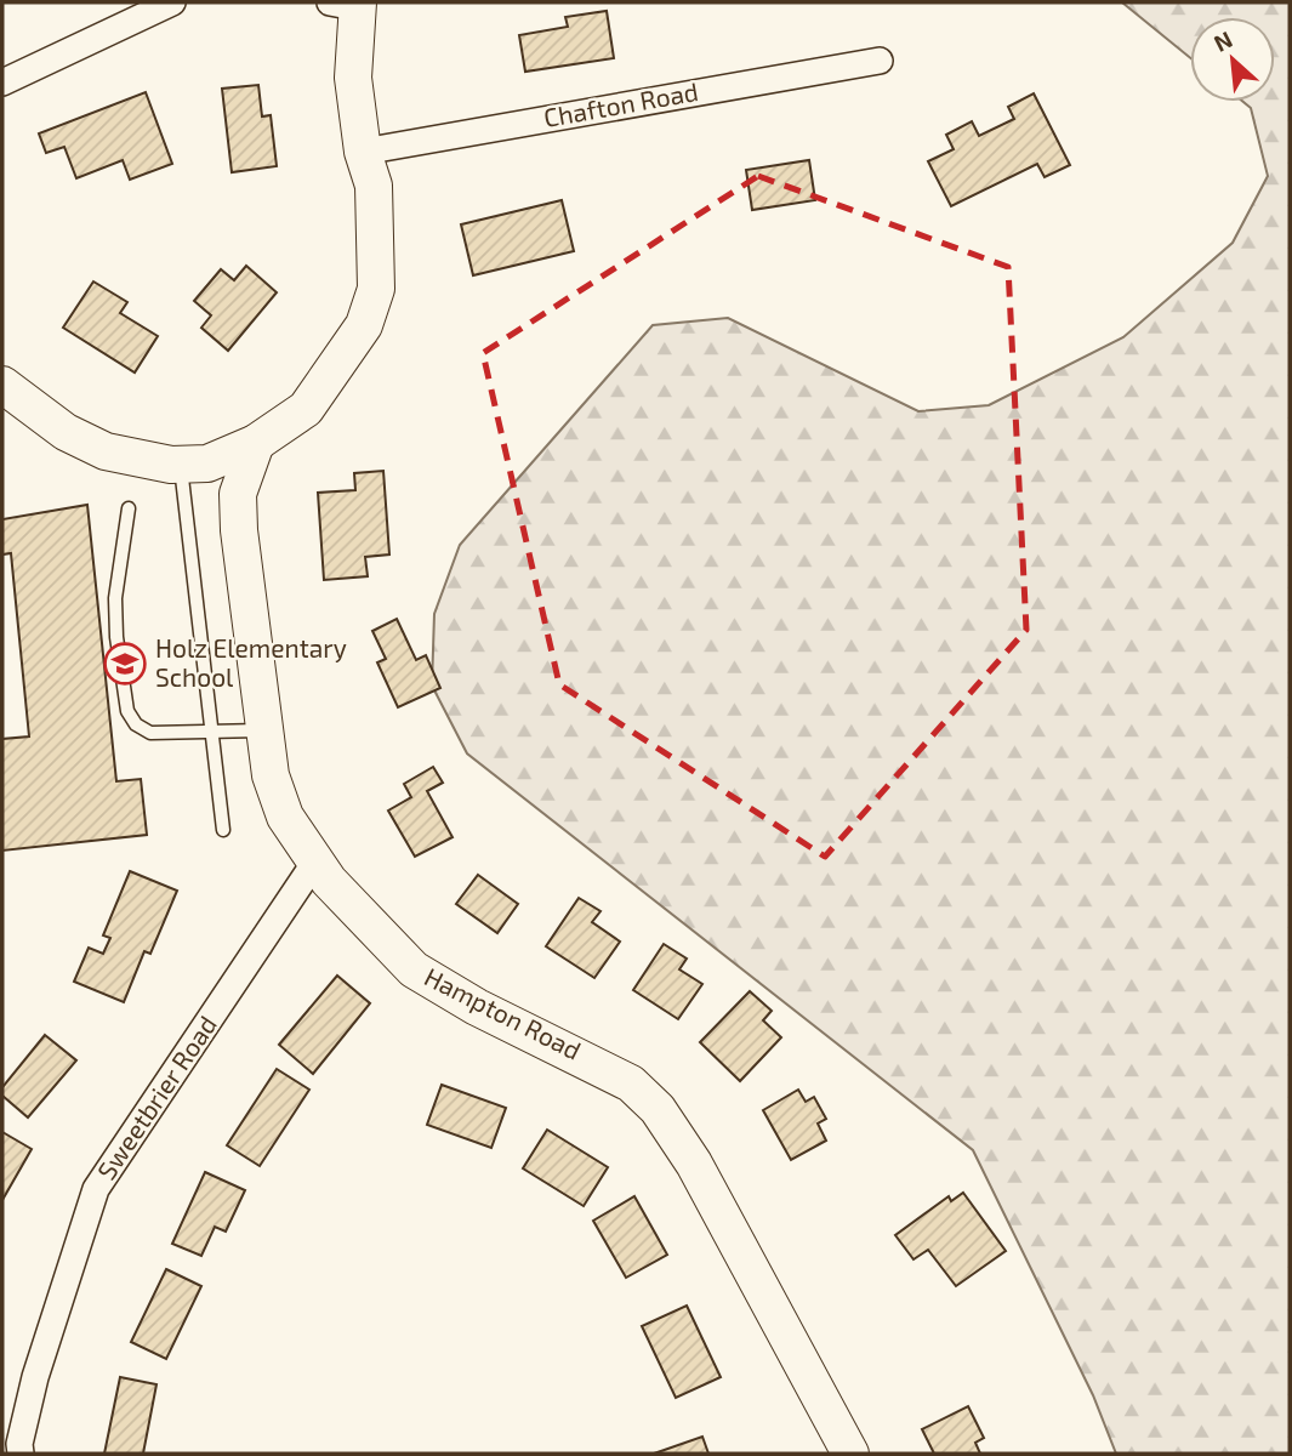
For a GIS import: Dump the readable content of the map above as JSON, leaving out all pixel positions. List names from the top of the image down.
{
  "streets": {
    "street": ["Chafton Road", "Hampton Road", "Sweetbrier Road"]
  },
  "crossings": [
    ["Hampton Road", "Sweetbrier Road"]
  ],
  "places": {
    "school or university": ["Holz Elementary School"]
  },
  "north": "top left"
}
